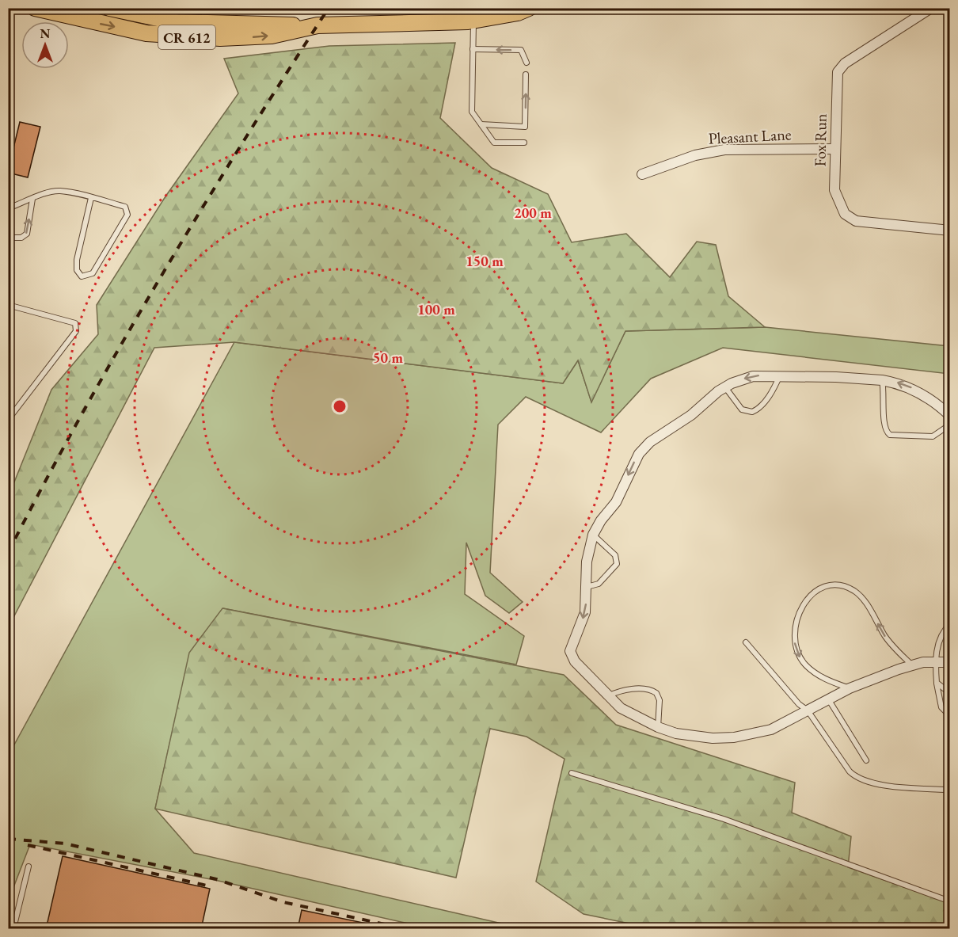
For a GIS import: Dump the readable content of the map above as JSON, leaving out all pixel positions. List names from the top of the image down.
{
  "streets": {
    "main road": ["CR 612"],
    "street": ["Pleasant Lane", "Fox Run"]
  },
  "crossings": [
    ["Pleasant Lane", "Fox Run"]
  ],
  "north": "top",
  "rings": [
    "200 m",
    "150 m",
    "100 m",
    "50 m"
  ]
}
